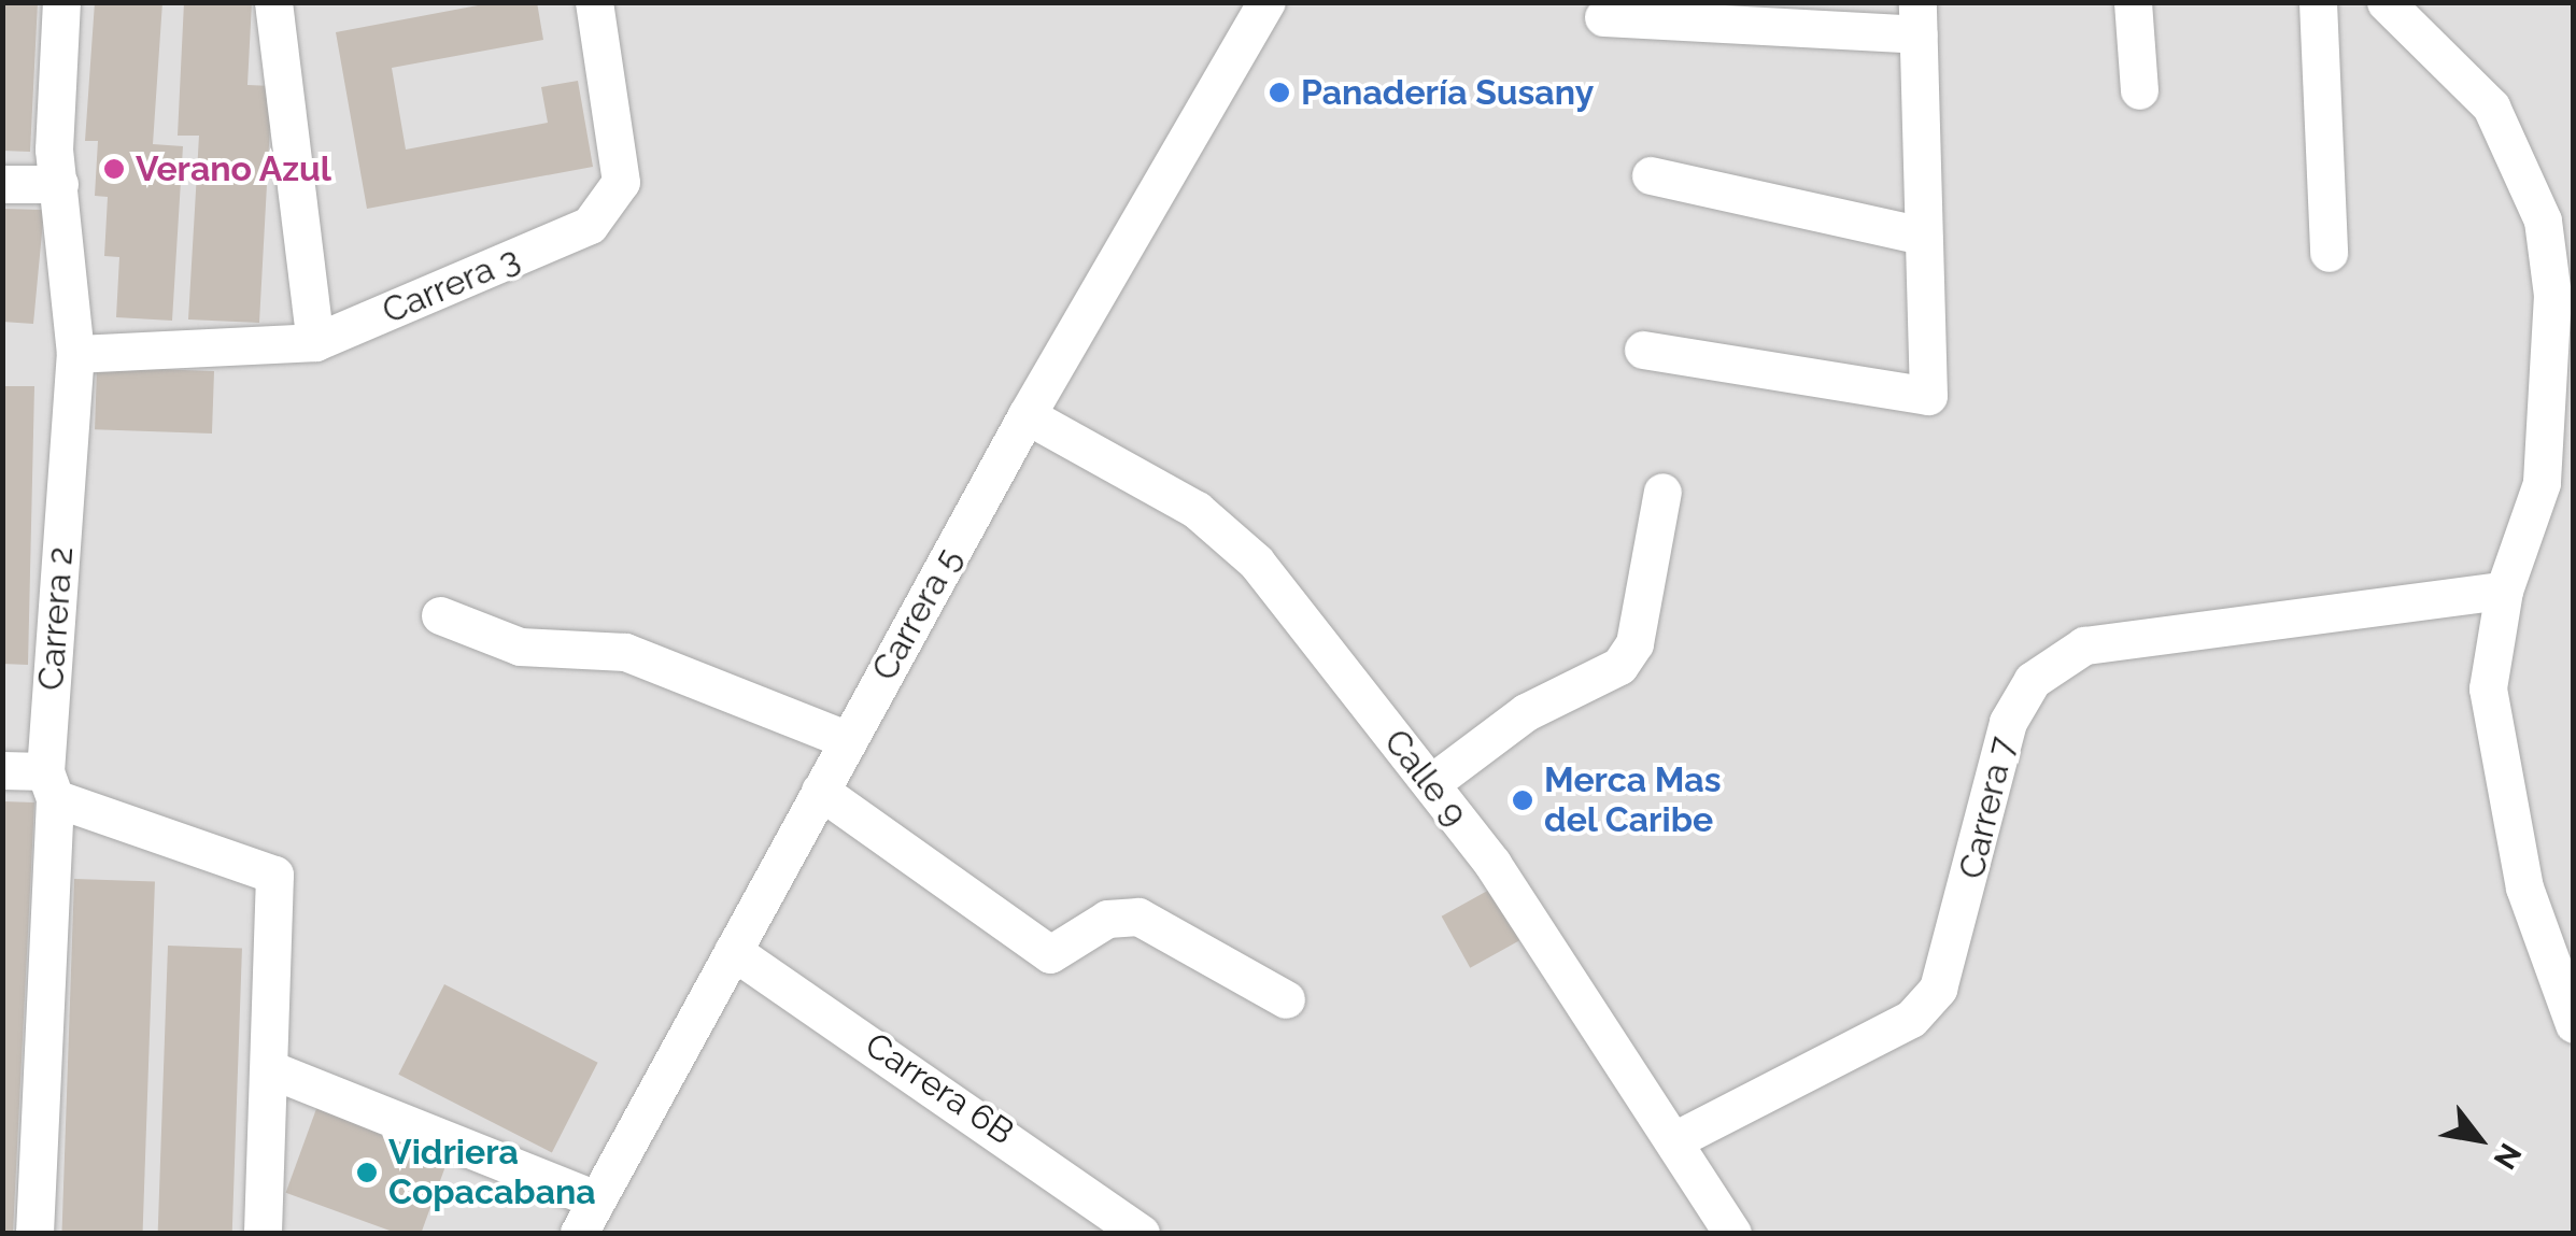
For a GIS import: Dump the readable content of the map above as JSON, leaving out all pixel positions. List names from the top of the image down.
{
  "streets": {
    "street": [
      "Carrera 3",
      "Carrera 5",
      "Carrera 2",
      "Calle 9",
      "Carrera 7",
      "Carrera 6B"
    ]
  },
  "crossings": [
    ["Carrera 3", "Carrera 2"],
    ["Carrera 5", "Calle 9"],
    ["Carrera 5", "Carrera 6B"],
    ["Calle 9", "Carrera 7"]
  ],
  "places": [
    "Panadería Susany",
    "Verano Azul",
    "Merca Mas del Caribe",
    "Vidriera Copacabana"
  ],
  "north": "bottom right"
}
